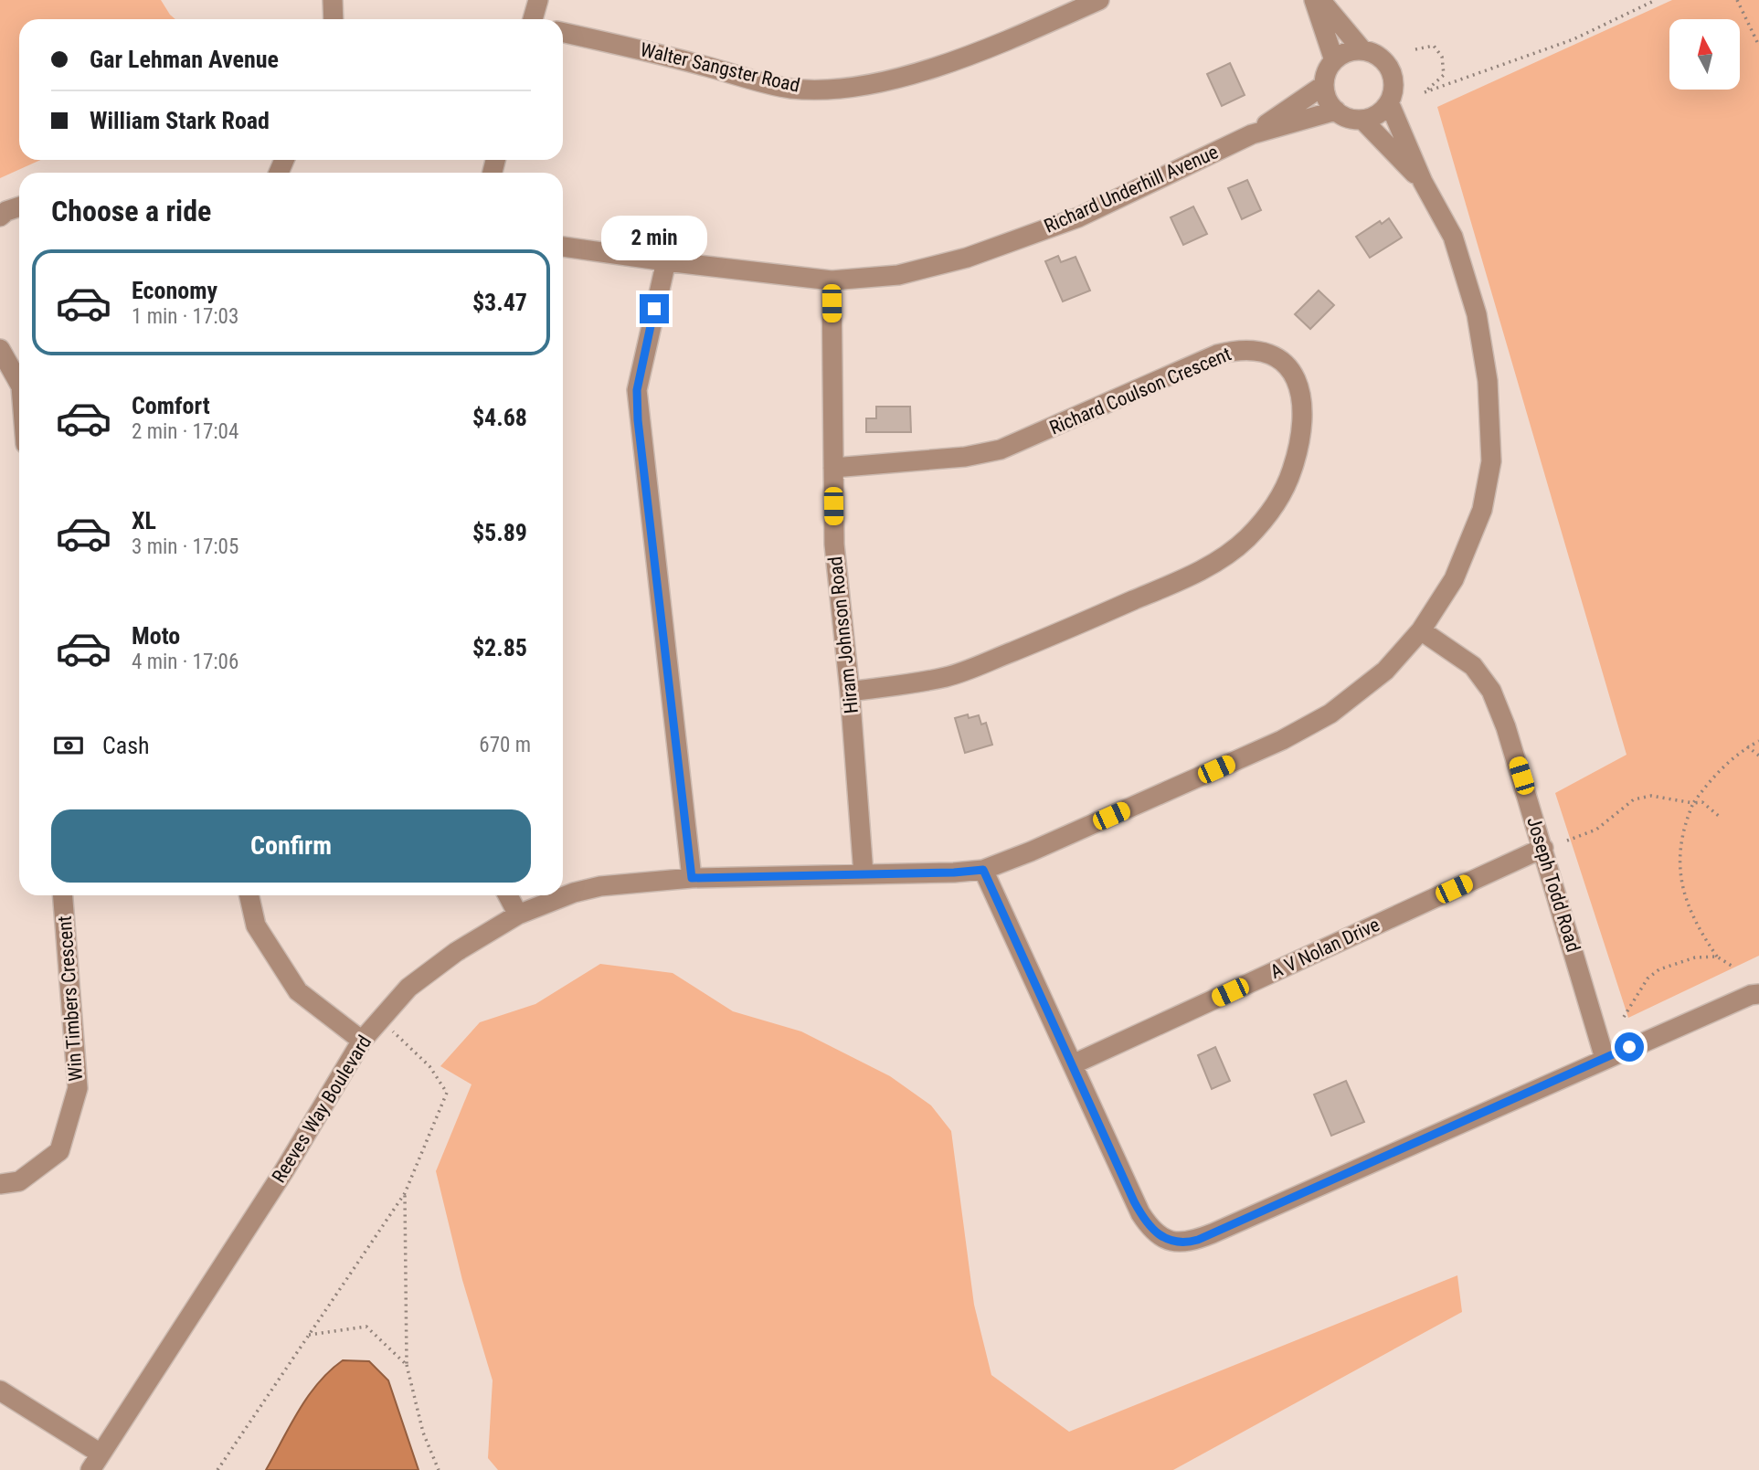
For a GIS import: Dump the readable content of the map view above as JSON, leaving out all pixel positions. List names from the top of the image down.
{
  "streets": {
    "street": [
      "Walter Sangster Road",
      "Richard Underhill Avenue",
      "Richard Coulson Crescent",
      "Hiram Johnson Road",
      "Joseph Todd Road",
      "A V Nolan Drive",
      "Win Timbers Crescent",
      "Reeves Way Boulevard"
    ]
  },
  "crossings": [
    ["Richard Underhill Avenue", "Hiram Johnson Road"],
    ["Richard Underhill Avenue", "Reeves Way Boulevard"],
    ["Richard Coulson Crescent", "Hiram Johnson Road"],
    ["Hiram Johnson Road", "Reeves Way Boulevard"],
    ["Joseph Todd Road", "A V Nolan Drive"],
    ["Joseph Todd Road", "Reeves Way Boulevard"]
  ],
  "north": "top",
  "page": {
    "banner": ["Gar Lehman Avenue", "William Stark Road"],
    "heading": "Choose a ride",
    "bubble": "2 min",
    "list": [
      {
        "name": "Economy",
        "note": "1 min · 17:03",
        "value": "$3.47"
      },
      {
        "name": "Comfort",
        "note": "2 min · 17:04",
        "value": "$4.68"
      },
      {
        "name": "XL",
        "note": "3 min · 17:05",
        "value": "$5.89"
      },
      {
        "name": "Moto",
        "note": "4 min · 17:06",
        "value": "$2.85"
      }
    ],
    "pay": ["Cash", "670 m"],
    "buttons": "Confirm"
  }
}
